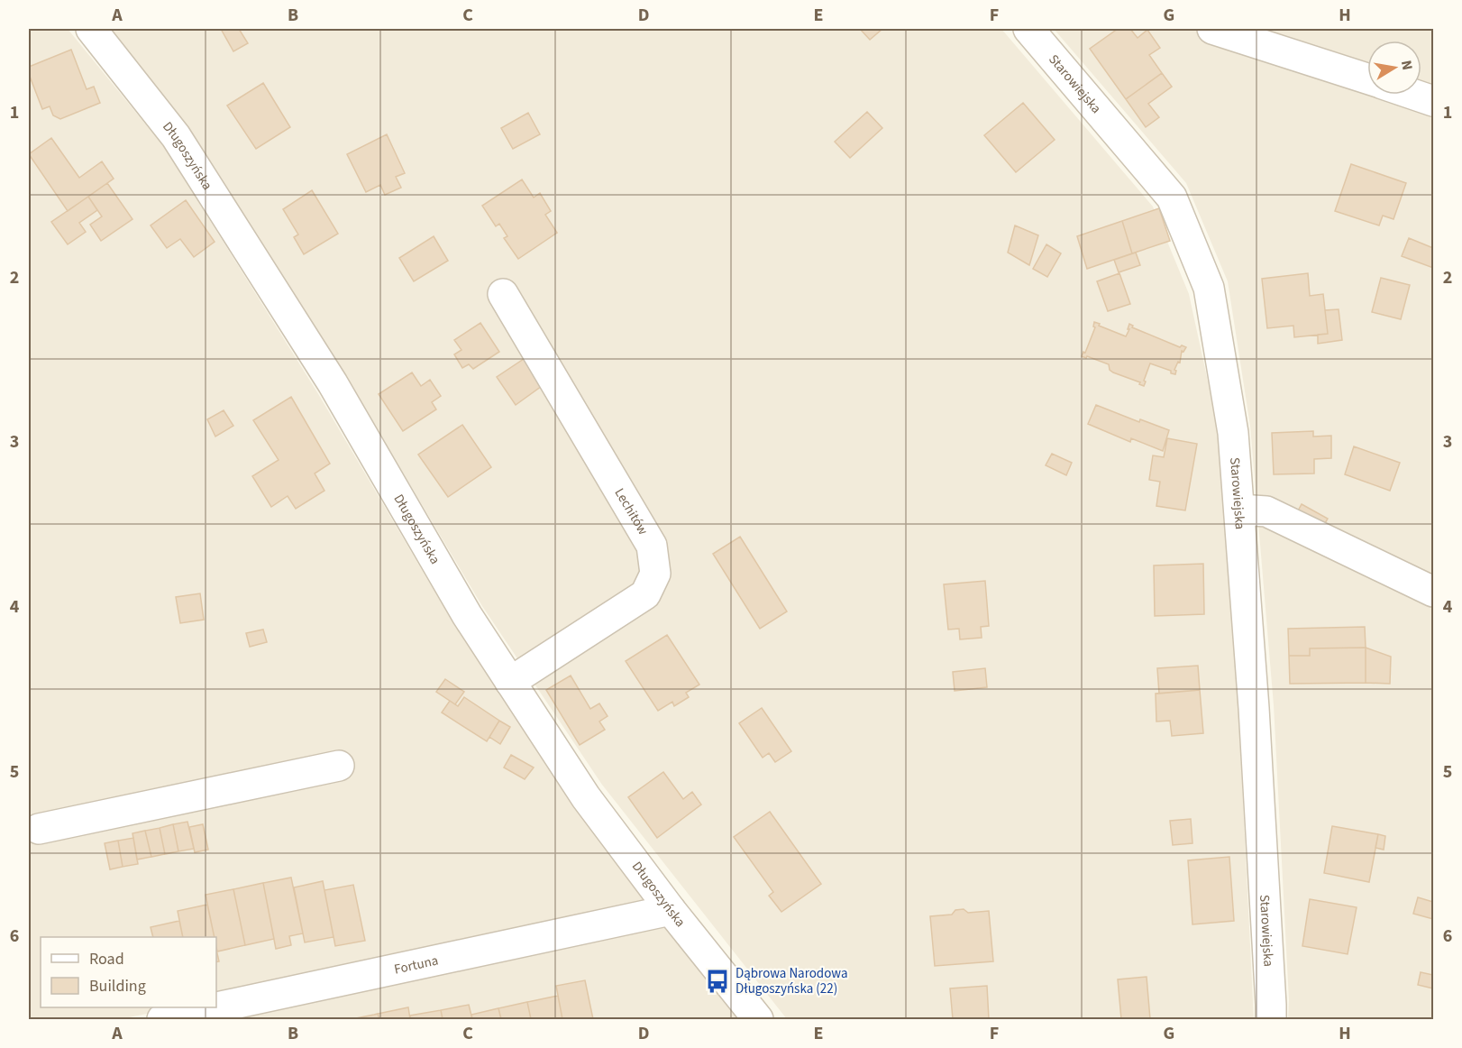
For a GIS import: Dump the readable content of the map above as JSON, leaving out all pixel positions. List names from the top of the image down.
{
  "streets": {
    "street": [
      "Starowiejska",
      "Długoszyńska",
      "Lechitów",
      "Fortuna"
    ]
  },
  "crossings": [
    ["Długoszyńska", "Lechitów"],
    ["Długoszyńska", "Fortuna"]
  ],
  "places": {
    "bus stop": ["Dąbrowa Narodowa Długoszyńska (22)"]
  },
  "legend": ["Road", "Building"],
  "north": "right",
  "grid": {
    "columns": [
      "A",
      "B",
      "C",
      "D",
      "E",
      "F",
      "G",
      "H"
    ],
    "rows": [
      "1",
      "2",
      "3",
      "4",
      "5",
      "6"
    ]
  }
}
